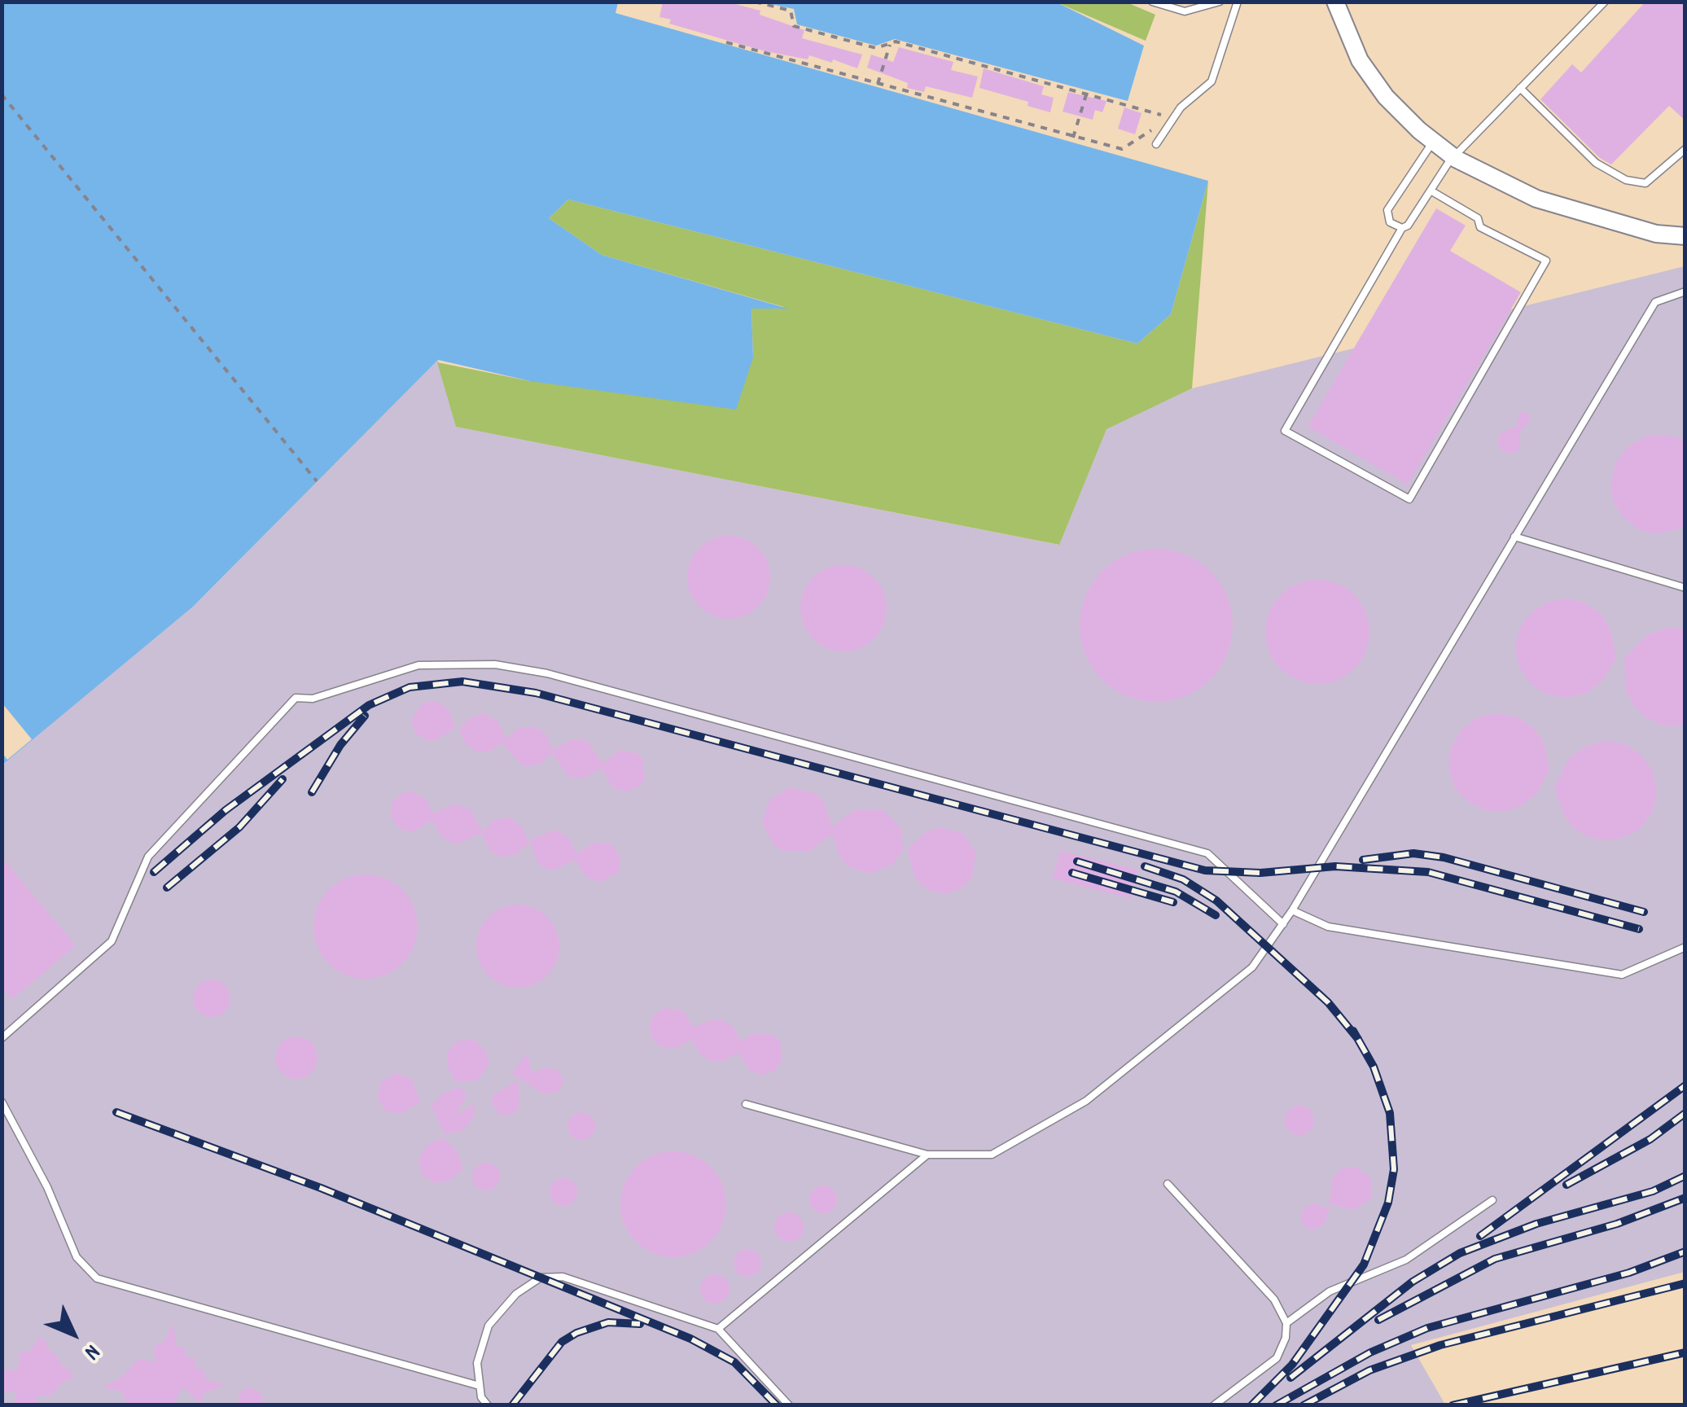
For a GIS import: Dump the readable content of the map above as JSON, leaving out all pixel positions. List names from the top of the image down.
{
  "north": "bottom right"
}
